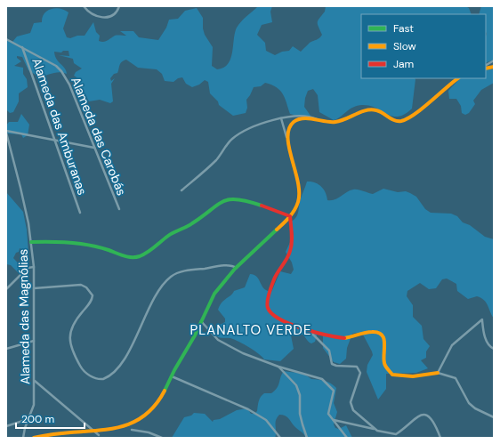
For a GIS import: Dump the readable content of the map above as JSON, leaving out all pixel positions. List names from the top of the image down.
{
  "streets": {
    "street": ["Alameda das Amburanas", "Alameda das Carobás", "Alameda das Magnólias"]
  },
  "crossings": [
    ["Alameda das Amburanas", "Alameda das Carobás"]
  ],
  "districts": ["PLANALTO VERDE"],
  "legend": ["Fast", "Slow", "Jam"],
  "scale_bar": "200 m"
}
